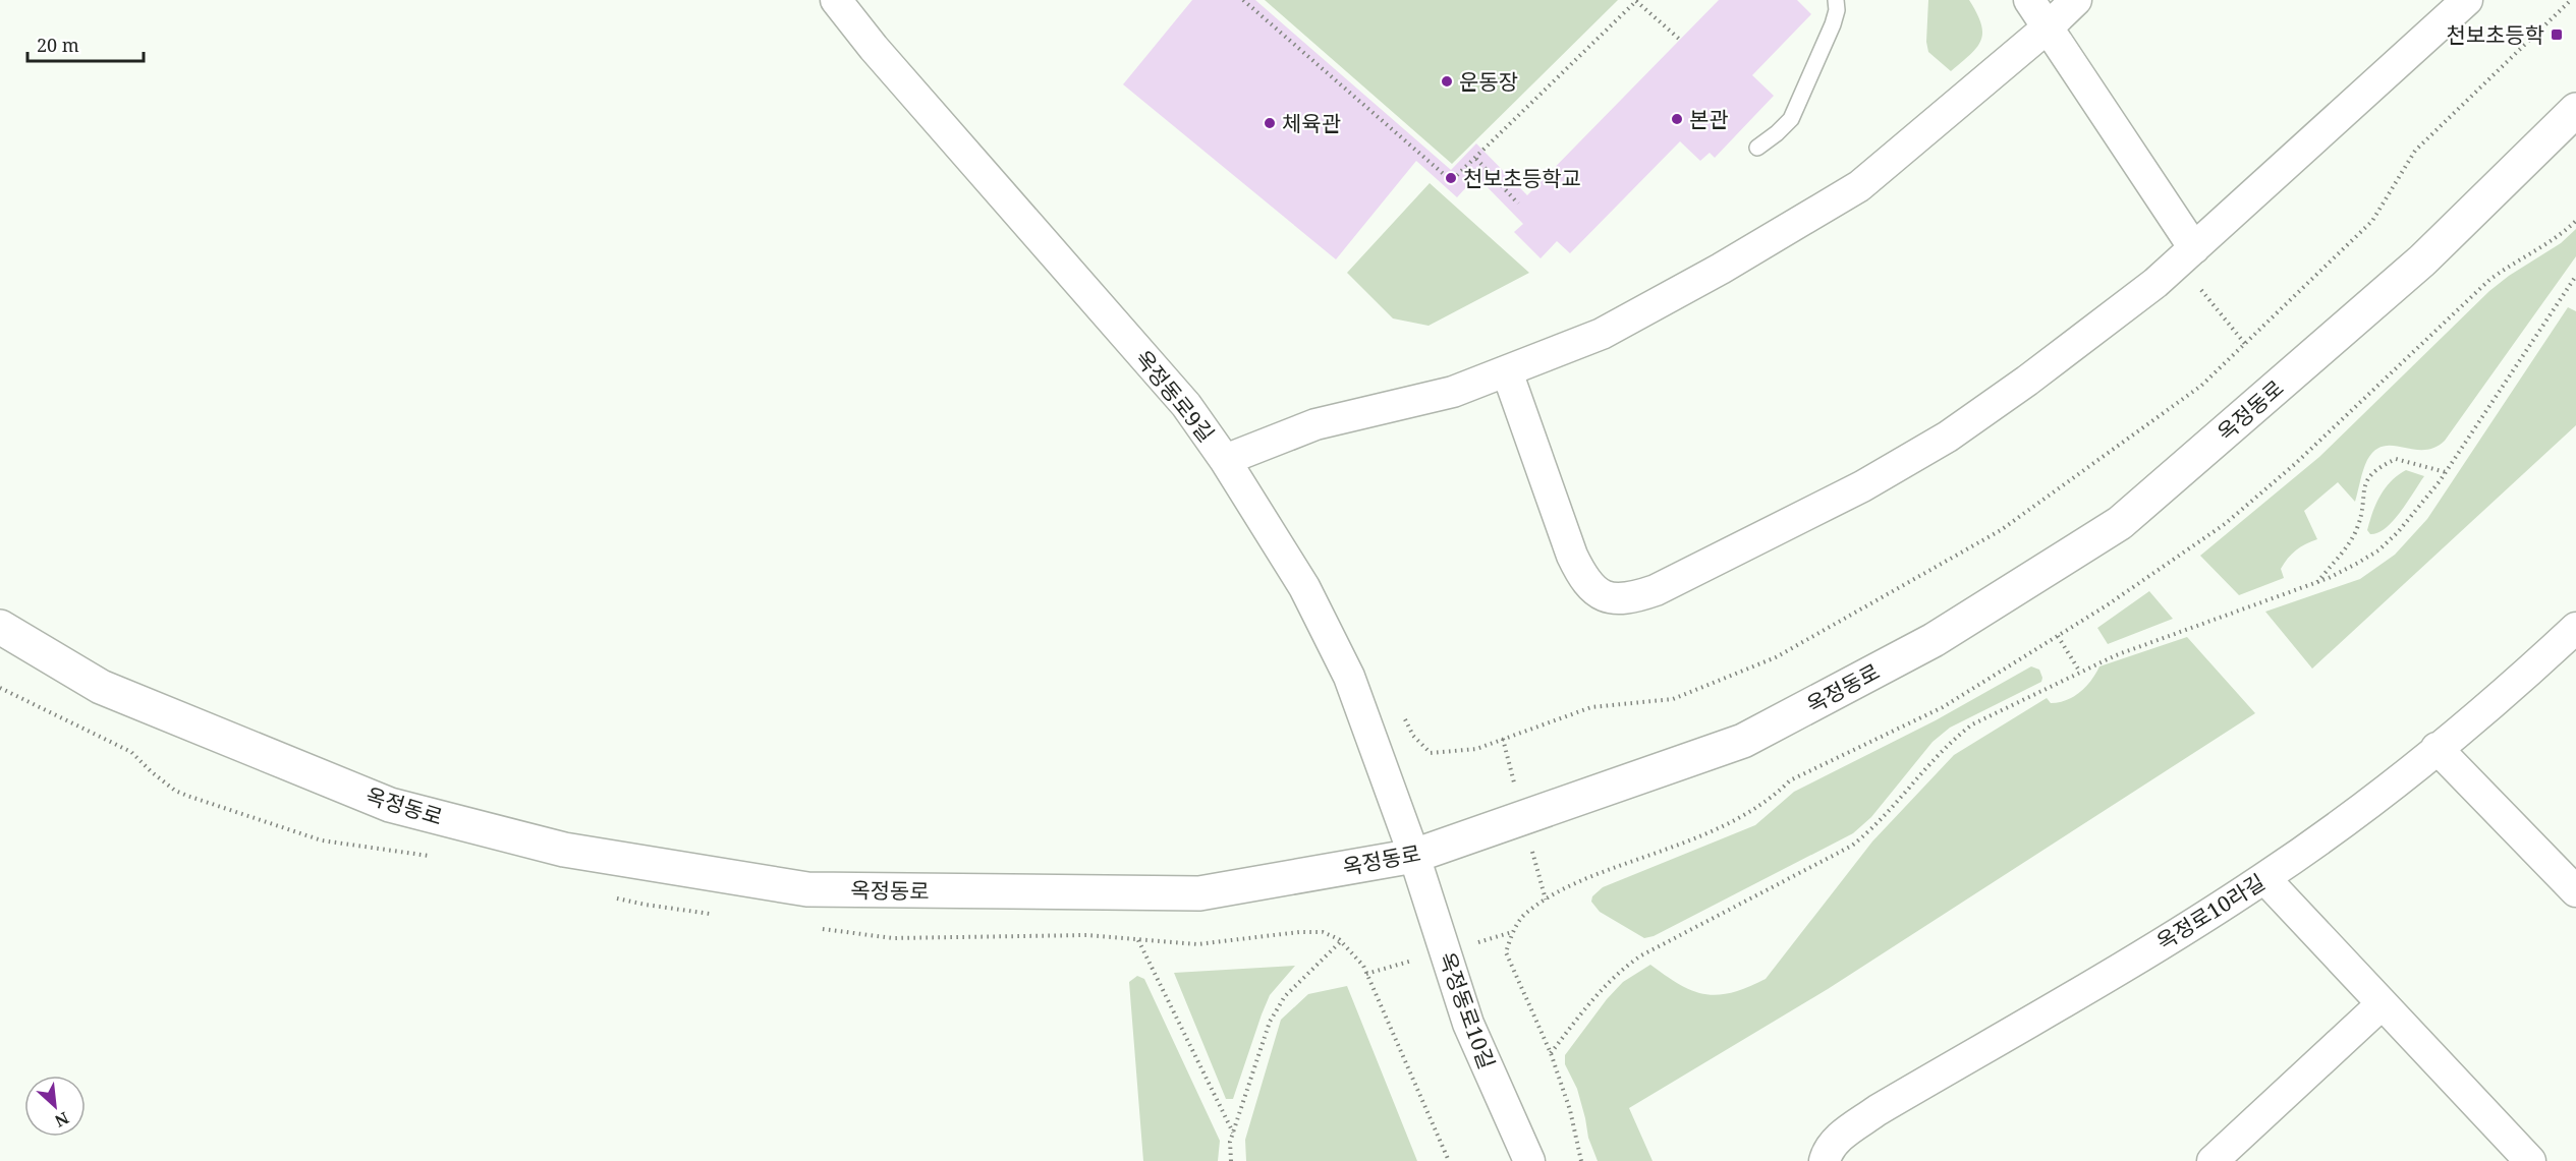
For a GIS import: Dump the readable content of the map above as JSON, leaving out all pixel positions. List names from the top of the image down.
{
  "streets": {
    "street": [
      "옥정동로9길",
      "옥정동로",
      "옥정로10라길",
      "옥정동로10길"
    ]
  },
  "crossings": [
    ["옥정동로9길", "옥정동로"],
    ["옥정동로9길", "옥정동로10길"],
    ["옥정동로", "옥정동로10길"]
  ],
  "places": {
    "transit": ["천보초등학"],
    "other": [
      "운동장",
      "본관",
      "체육관",
      "천보초등학교"
    ]
  },
  "scale_bar": "20 m",
  "north": "bottom right"
}
